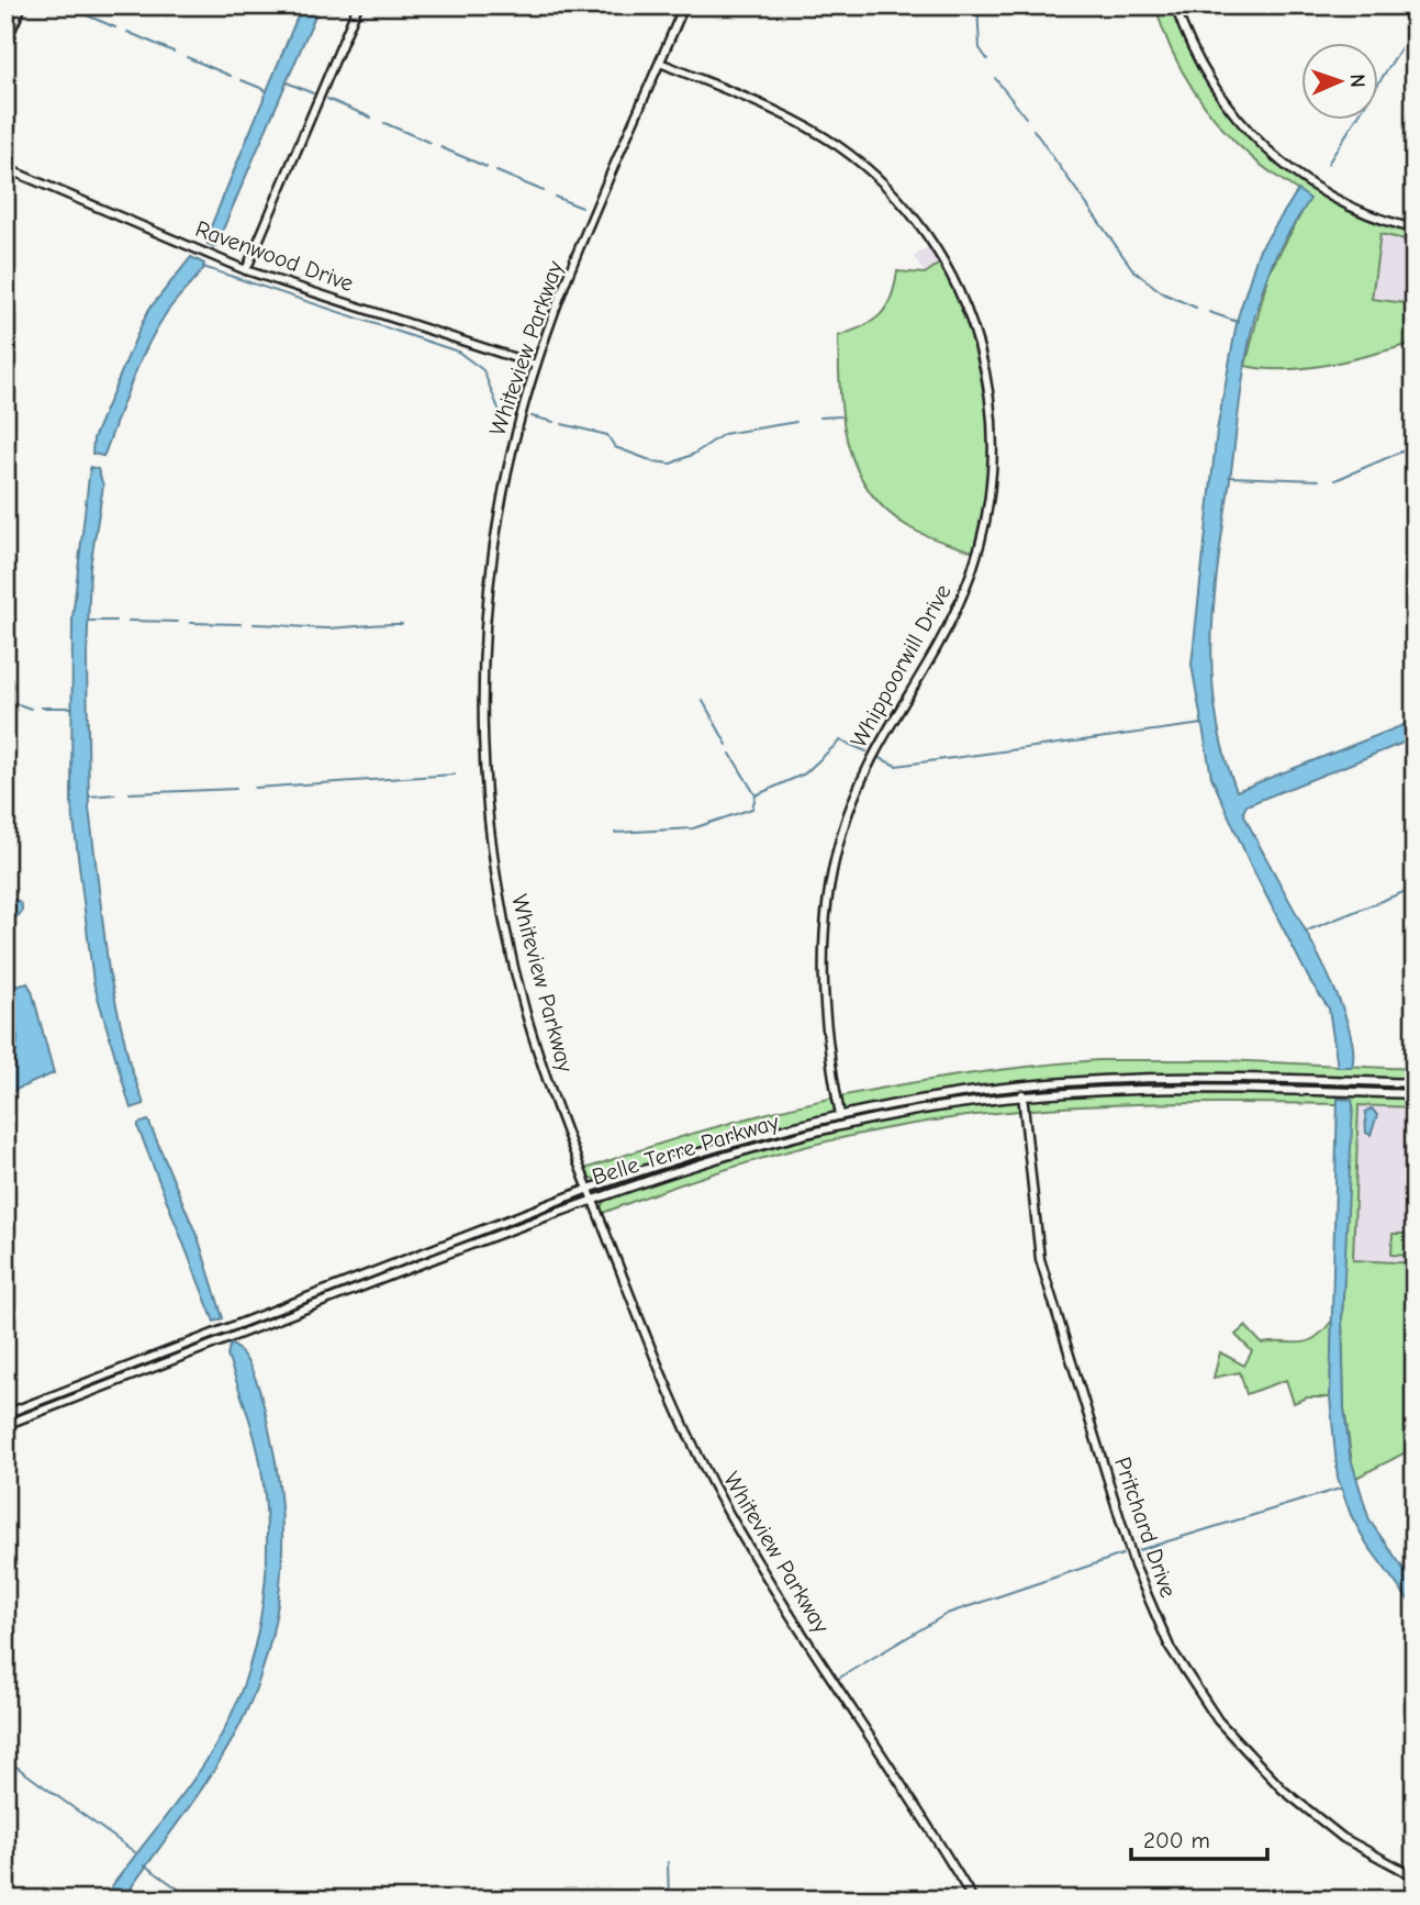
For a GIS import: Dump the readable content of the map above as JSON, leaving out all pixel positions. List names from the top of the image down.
{
  "streets": {
    "street": [
      "Ravenwood Drive",
      "Whiteview Parkway",
      "Whippoorwill Drive",
      "Belle Terre Parkway",
      "Pritchard Drive"
    ]
  },
  "crossings": [
    ["Ravenwood Drive", "Whiteview Parkway"],
    ["Whiteview Parkway", "Whippoorwill Drive"],
    ["Whiteview Parkway", "Belle Terre Parkway"],
    ["Whippoorwill Drive", "Belle Terre Parkway"],
    ["Belle Terre Parkway", "Pritchard Drive"]
  ],
  "scale_bar": "200 m",
  "north": "right"
}
